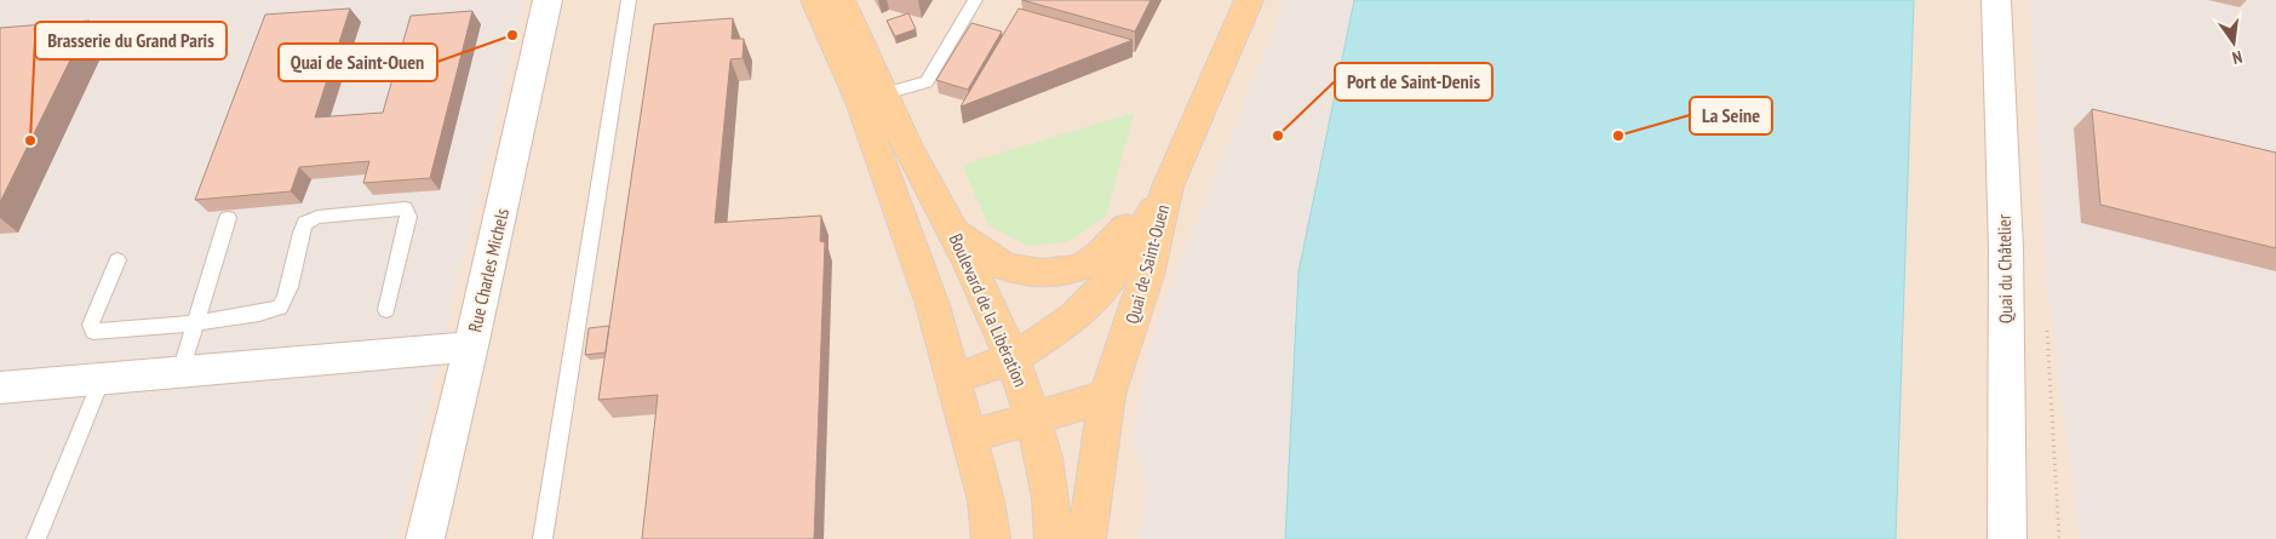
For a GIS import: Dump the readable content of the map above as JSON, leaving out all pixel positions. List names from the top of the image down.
{
  "streets": {
    "main road": ["Quai de Saint-Ouen", "Boulevard de la Libération"],
    "street": ["Quai du Châtelier", "Rue Charles Michels"]
  },
  "places": [
    "Quai de Saint-Ouen",
    "Port de Saint-Denis",
    "La Seine",
    "Brasserie du Grand Paris"
  ],
  "north": "bottom"
}
